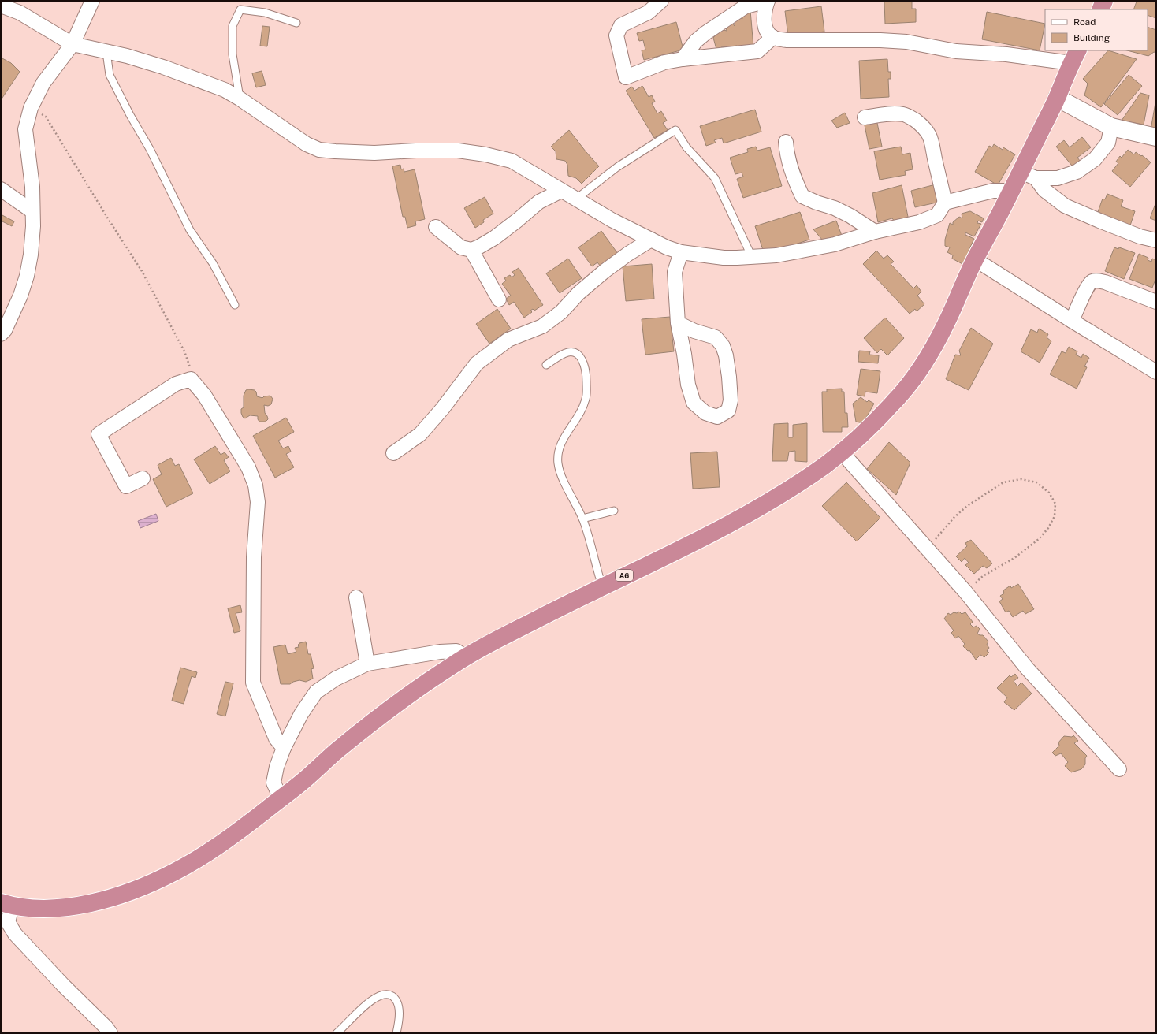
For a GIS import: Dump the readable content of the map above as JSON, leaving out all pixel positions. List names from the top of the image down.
{
  "streets": {
    "highway": ["A6"]
  },
  "legend": ["Road", "Building"]
}
